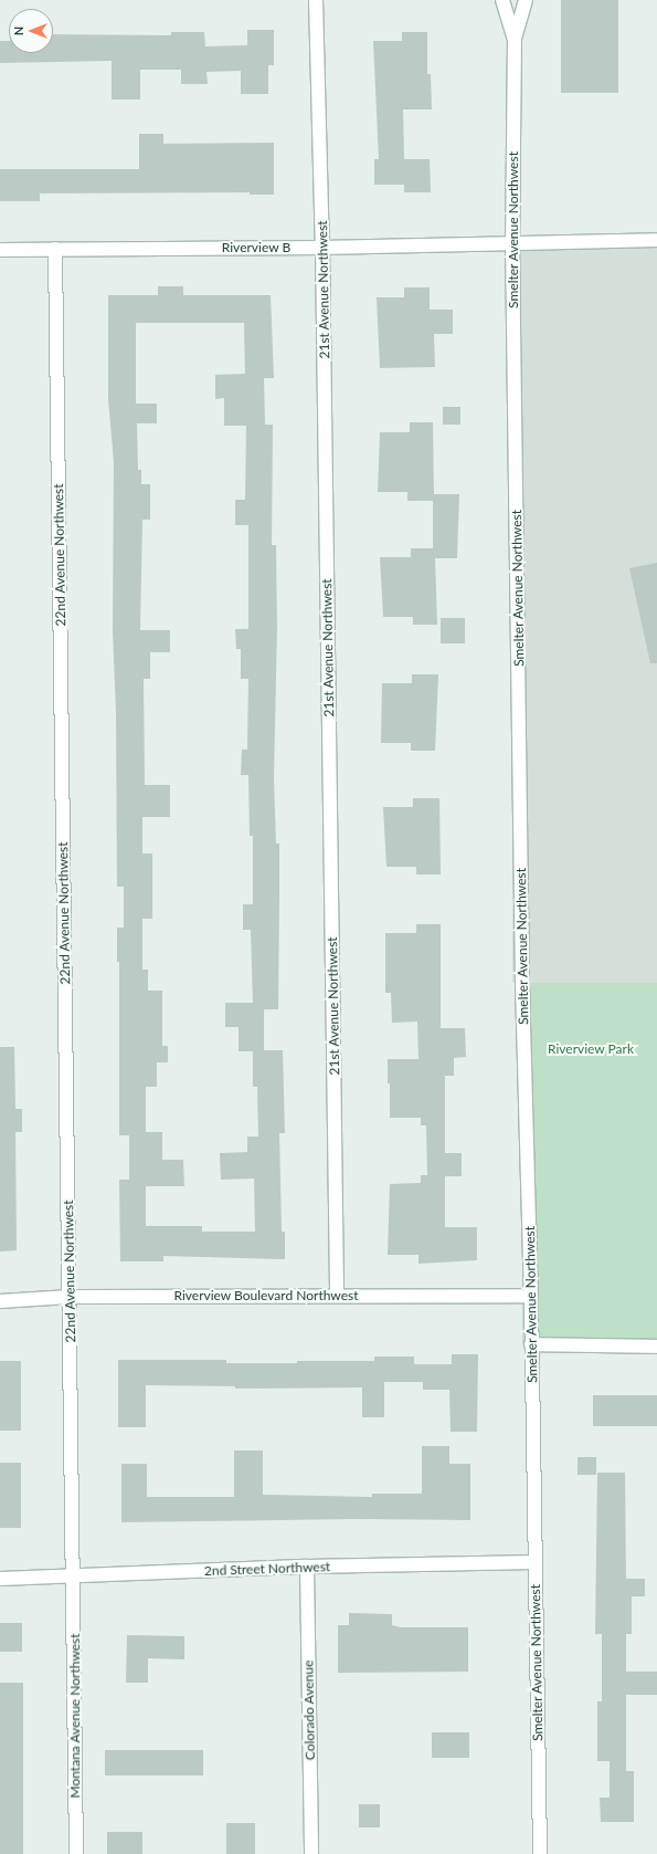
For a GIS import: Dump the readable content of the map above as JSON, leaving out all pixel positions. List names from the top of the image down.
{
  "streets": {
    "street": [
      "Smelter Avenue Northwest",
      "Riverview B",
      "21st Avenue Northwest",
      "22nd Avenue Northwest",
      "Riverview Boulevard Northwest",
      "2nd Street Northwest",
      "Colorado Avenue",
      "Montana Avenue Northwest"
    ]
  },
  "crossings": [
    ["Smelter Avenue Northwest", "Riverview B"],
    ["Smelter Avenue Northwest", "Riverview Boulevard Northwest"],
    ["Smelter Avenue Northwest", "2nd Street Northwest"],
    ["Riverview B", "21st Avenue Northwest"],
    ["Riverview B", "22nd Avenue Northwest"],
    ["21st Avenue Northwest", "Riverview Boulevard Northwest"],
    ["22nd Avenue Northwest", "Riverview Boulevard Northwest"],
    ["22nd Avenue Northwest", "2nd Street Northwest"],
    ["22nd Avenue Northwest", "Montana Avenue Northwest"],
    ["2nd Street Northwest", "Colorado Avenue"],
    ["2nd Street Northwest", "Montana Avenue Northwest"]
  ],
  "parks": ["Riverview Park"],
  "north": "left"
}
